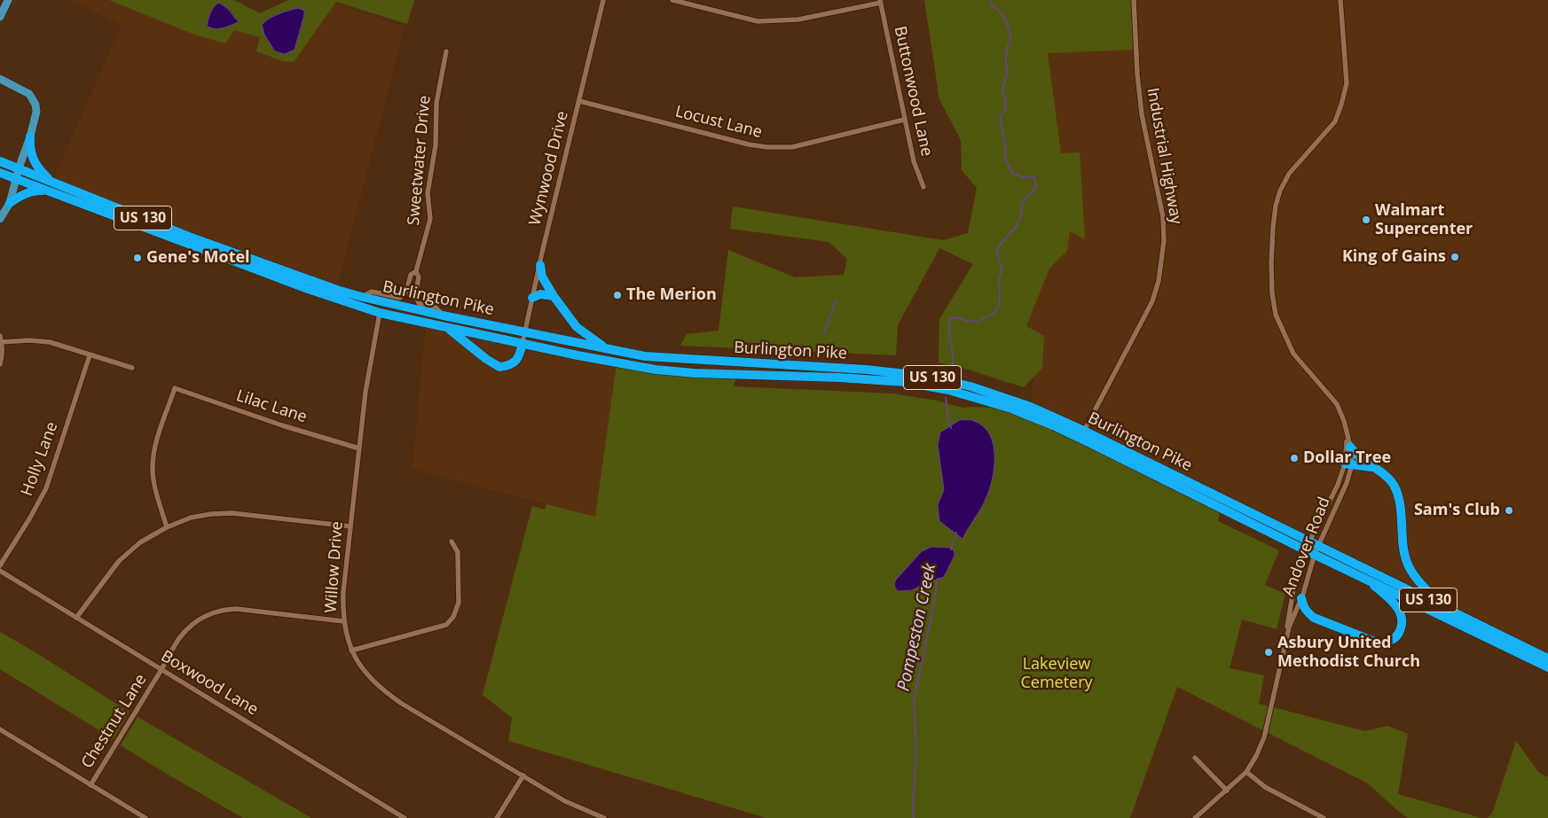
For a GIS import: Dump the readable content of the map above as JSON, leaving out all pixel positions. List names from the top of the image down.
{
  "streets": {
    "highway": ["US 130", "Burlington Pike"],
    "street": [
      "Buttonwood Lane",
      "Locust Lane",
      "Industrial Highway",
      "Sweetwater Drive",
      "Wynwood Drive",
      "Lilac Lane",
      "Holly Lane",
      "Andover Road",
      "Willow Drive",
      "Boxwood Lane",
      "Chestnut Lane"
    ]
  },
  "crossings": [
    ["Buttonwood Lane", "Locust Lane"],
    ["Locust Lane", "Wynwood Drive"],
    ["Industrial Highway", "Burlington Pike"],
    ["Sweetwater Drive", "Burlington Pike"],
    ["Wynwood Drive", "Burlington Pike"],
    ["Burlington Pike", "Andover Road"],
    ["Burlington Pike", "Willow Drive"],
    ["Lilac Lane", "Willow Drive"],
    ["Willow Drive", "Chestnut Lane"],
    ["Boxwood Lane", "Chestnut Lane"]
  ],
  "water": ["Pompeston Creek"],
  "parks": ["Lakeview Cemetery"],
  "places": [
    "Walmart Supercenter",
    "King of Gains",
    "Gene's Motel",
    "The Merion",
    "Dollar Tree",
    "Sam's Club",
    "Asbury United Methodist Church"
  ]
}
